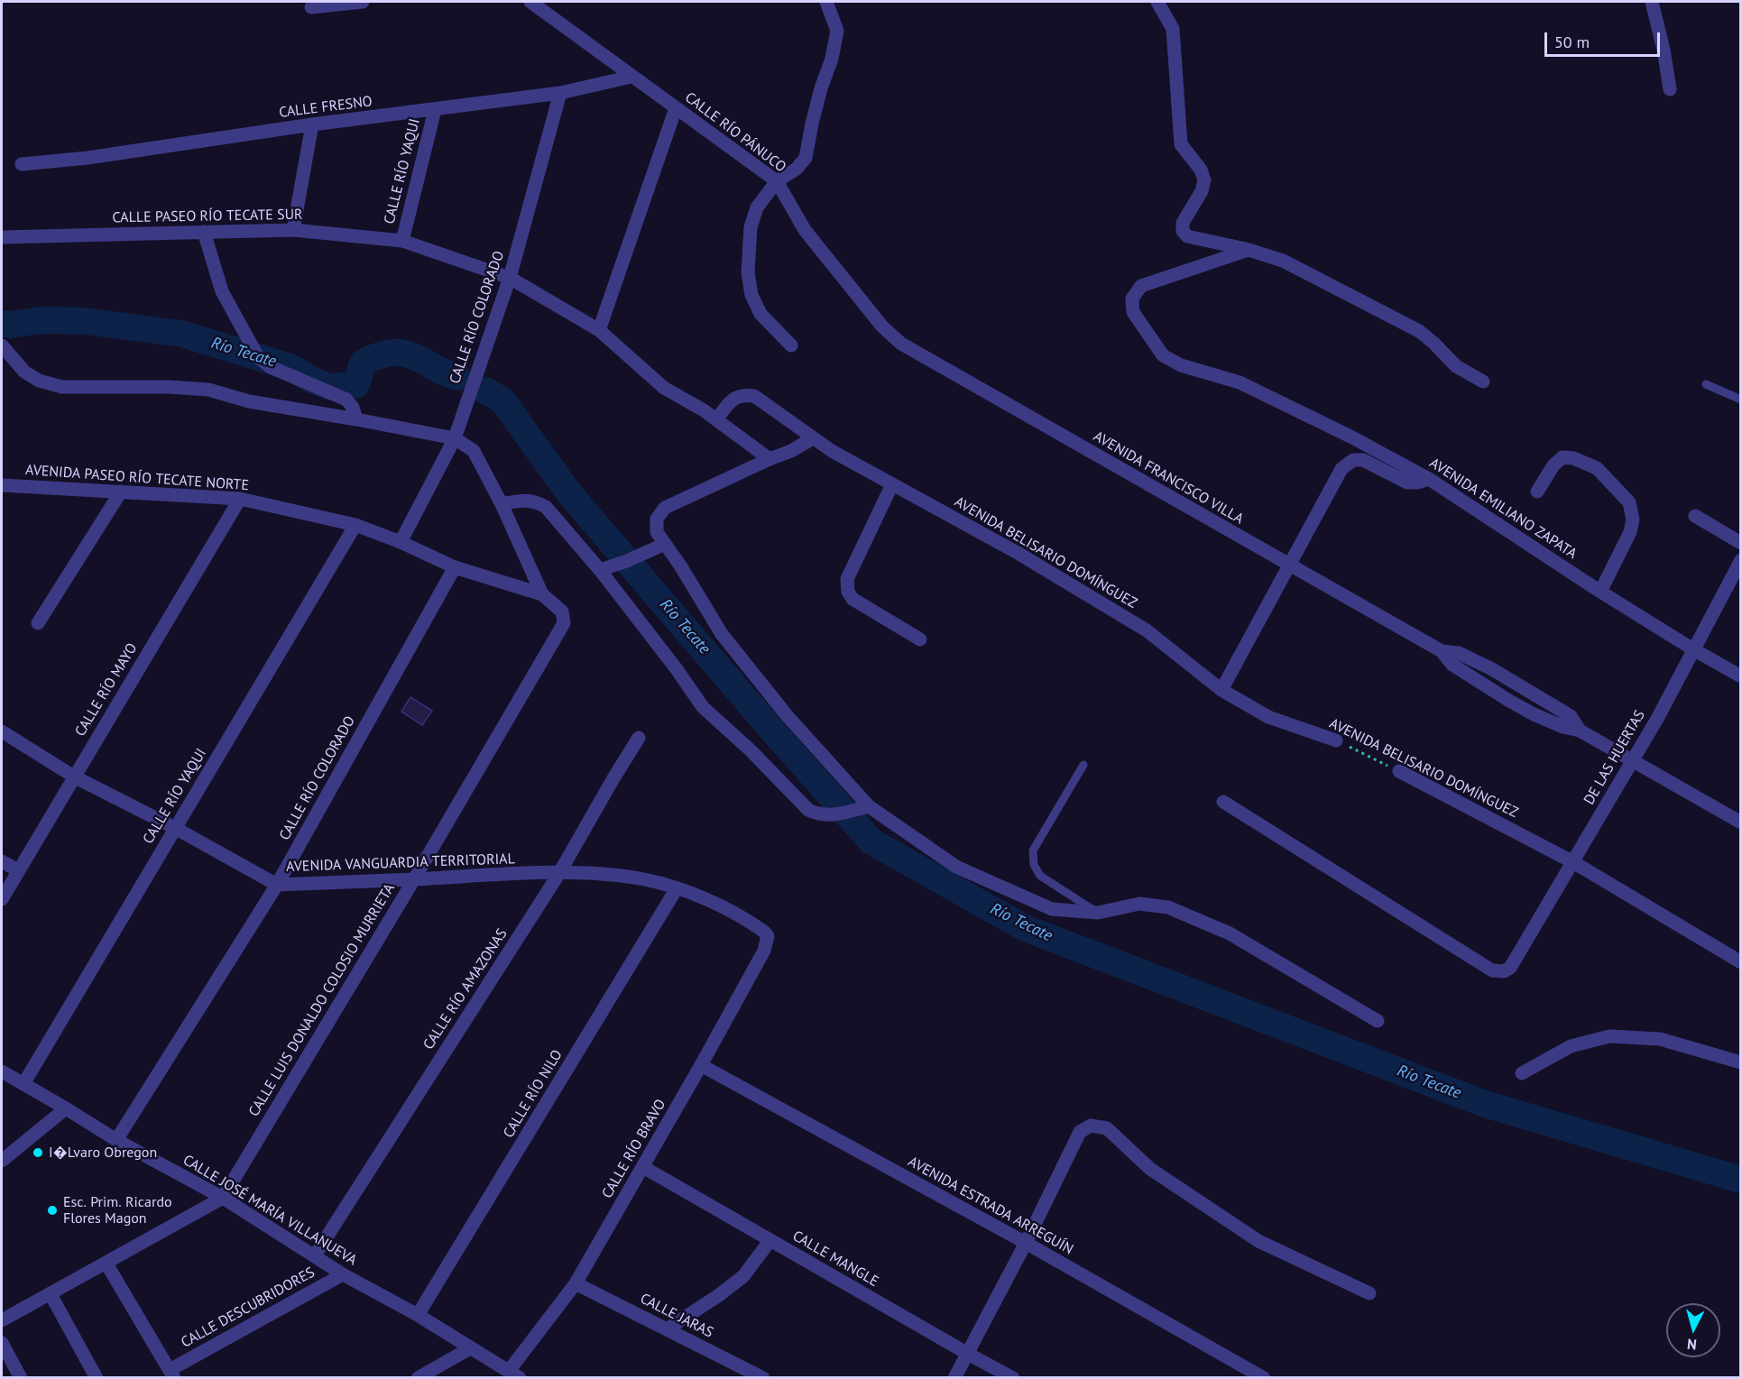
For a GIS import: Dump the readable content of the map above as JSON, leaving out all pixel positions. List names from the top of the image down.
{
  "streets": {
    "street": [
      "CALLE FRESNO",
      "CALLE RÍO PÁNUCO",
      "CALLE RÍO YAQUI",
      "CALLE PASEO RÍO TECATE SUR",
      "CALLE RÍO COLORADO",
      "AVENIDA PASEO RÍO TECATE NORTE",
      "AVENIDA FRANCISCO VILLA",
      "AVENIDA EMILIANO ZAPATA",
      "AVENIDA BELISARIO DOMÍNGUEZ",
      "CALLE RÍO MAYO",
      "DE LAS HUERTAS",
      "AVENIDA VANGUARDIA TERRITORIAL",
      "CALLE RÍO AMAZONAS",
      "CALLE LUIS DONALDO COLOSIO MURRIETA",
      "CALLE RÍO NILO",
      "CALLE RÍO BRAVO",
      "AVENIDA ESTRADA ARREGUÍN",
      "CALLE JOSÉ MARÍA VILLANUEVA",
      "CALLE MANGLE",
      "CALLE DESCUBRIDORES",
      "CALLE JARAS"
    ]
  },
  "crossings": [
    ["CALLE FRESNO", "CALLE RÍO PÁNUCO"],
    ["CALLE FRESNO", "CALLE RÍO YAQUI"],
    ["CALLE FRESNO", "CALLE RÍO COLORADO"],
    ["CALLE RÍO PÁNUCO", "AVENIDA FRANCISCO VILLA"],
    ["CALLE RÍO YAQUI", "CALLE PASEO RÍO TECATE SUR"],
    ["CALLE RÍO YAQUI", "AVENIDA PASEO RÍO TECATE NORTE"],
    ["CALLE RÍO YAQUI", "AVENIDA VANGUARDIA TERRITORIAL"],
    ["CALLE RÍO YAQUI", "CALLE JOSÉ MARÍA VILLANUEVA"],
    ["CALLE PASEO RÍO TECATE SUR", "CALLE RÍO COLORADO"],
    ["CALLE PASEO RÍO TECATE SUR", "AVENIDA BELISARIO DOMÍNGUEZ"],
    ["CALLE RÍO COLORADO", "AVENIDA PASEO RÍO TECATE NORTE"],
    ["CALLE RÍO COLORADO", "AVENIDA VANGUARDIA TERRITORIAL"],
    ["CALLE RÍO COLORADO", "CALLE JOSÉ MARÍA VILLANUEVA"],
    ["AVENIDA PASEO RÍO TECATE NORTE", "CALLE RÍO MAYO"],
    ["AVENIDA PASEO RÍO TECATE NORTE", "CALLE LUIS DONALDO COLOSIO MURRIETA"],
    ["AVENIDA FRANCISCO VILLA", "DE LAS HUERTAS"],
    ["AVENIDA EMILIANO ZAPATA", "DE LAS HUERTAS"],
    ["AVENIDA BELISARIO DOMÍNGUEZ", "DE LAS HUERTAS"],
    ["CALLE RÍO MAYO", "AVENIDA VANGUARDIA TERRITORIAL"],
    ["AVENIDA VANGUARDIA TERRITORIAL", "CALLE RÍO AMAZONAS"],
    ["AVENIDA VANGUARDIA TERRITORIAL", "CALLE LUIS DONALDO COLOSIO MURRIETA"],
    ["AVENIDA VANGUARDIA TERRITORIAL", "CALLE RÍO NILO"],
    ["AVENIDA VANGUARDIA TERRITORIAL", "CALLE RÍO BRAVO"],
    ["CALLE RÍO AMAZONAS", "CALLE JOSÉ MARÍA VILLANUEVA"],
    ["CALLE LUIS DONALDO COLOSIO MURRIETA", "CALLE JOSÉ MARÍA VILLANUEVA"],
    ["CALLE RÍO NILO", "CALLE JOSÉ MARÍA VILLANUEVA"],
    ["CALLE RÍO BRAVO", "AVENIDA ESTRADA ARREGUÍN"],
    ["CALLE RÍO BRAVO", "CALLE JOSÉ MARÍA VILLANUEVA"],
    ["CALLE RÍO BRAVO", "CALLE MANGLE"],
    ["CALLE RÍO BRAVO", "CALLE JARAS"],
    ["CALLE JOSÉ MARÍA VILLANUEVA", "CALLE DESCUBRIDORES"]
  ],
  "water": ["Río Tecate"],
  "places": ["I�Lvaro Obregon", "Esc. Prim. Ricardo Flores Magon"],
  "scale_bar": "50 m",
  "north": "bottom"
}
